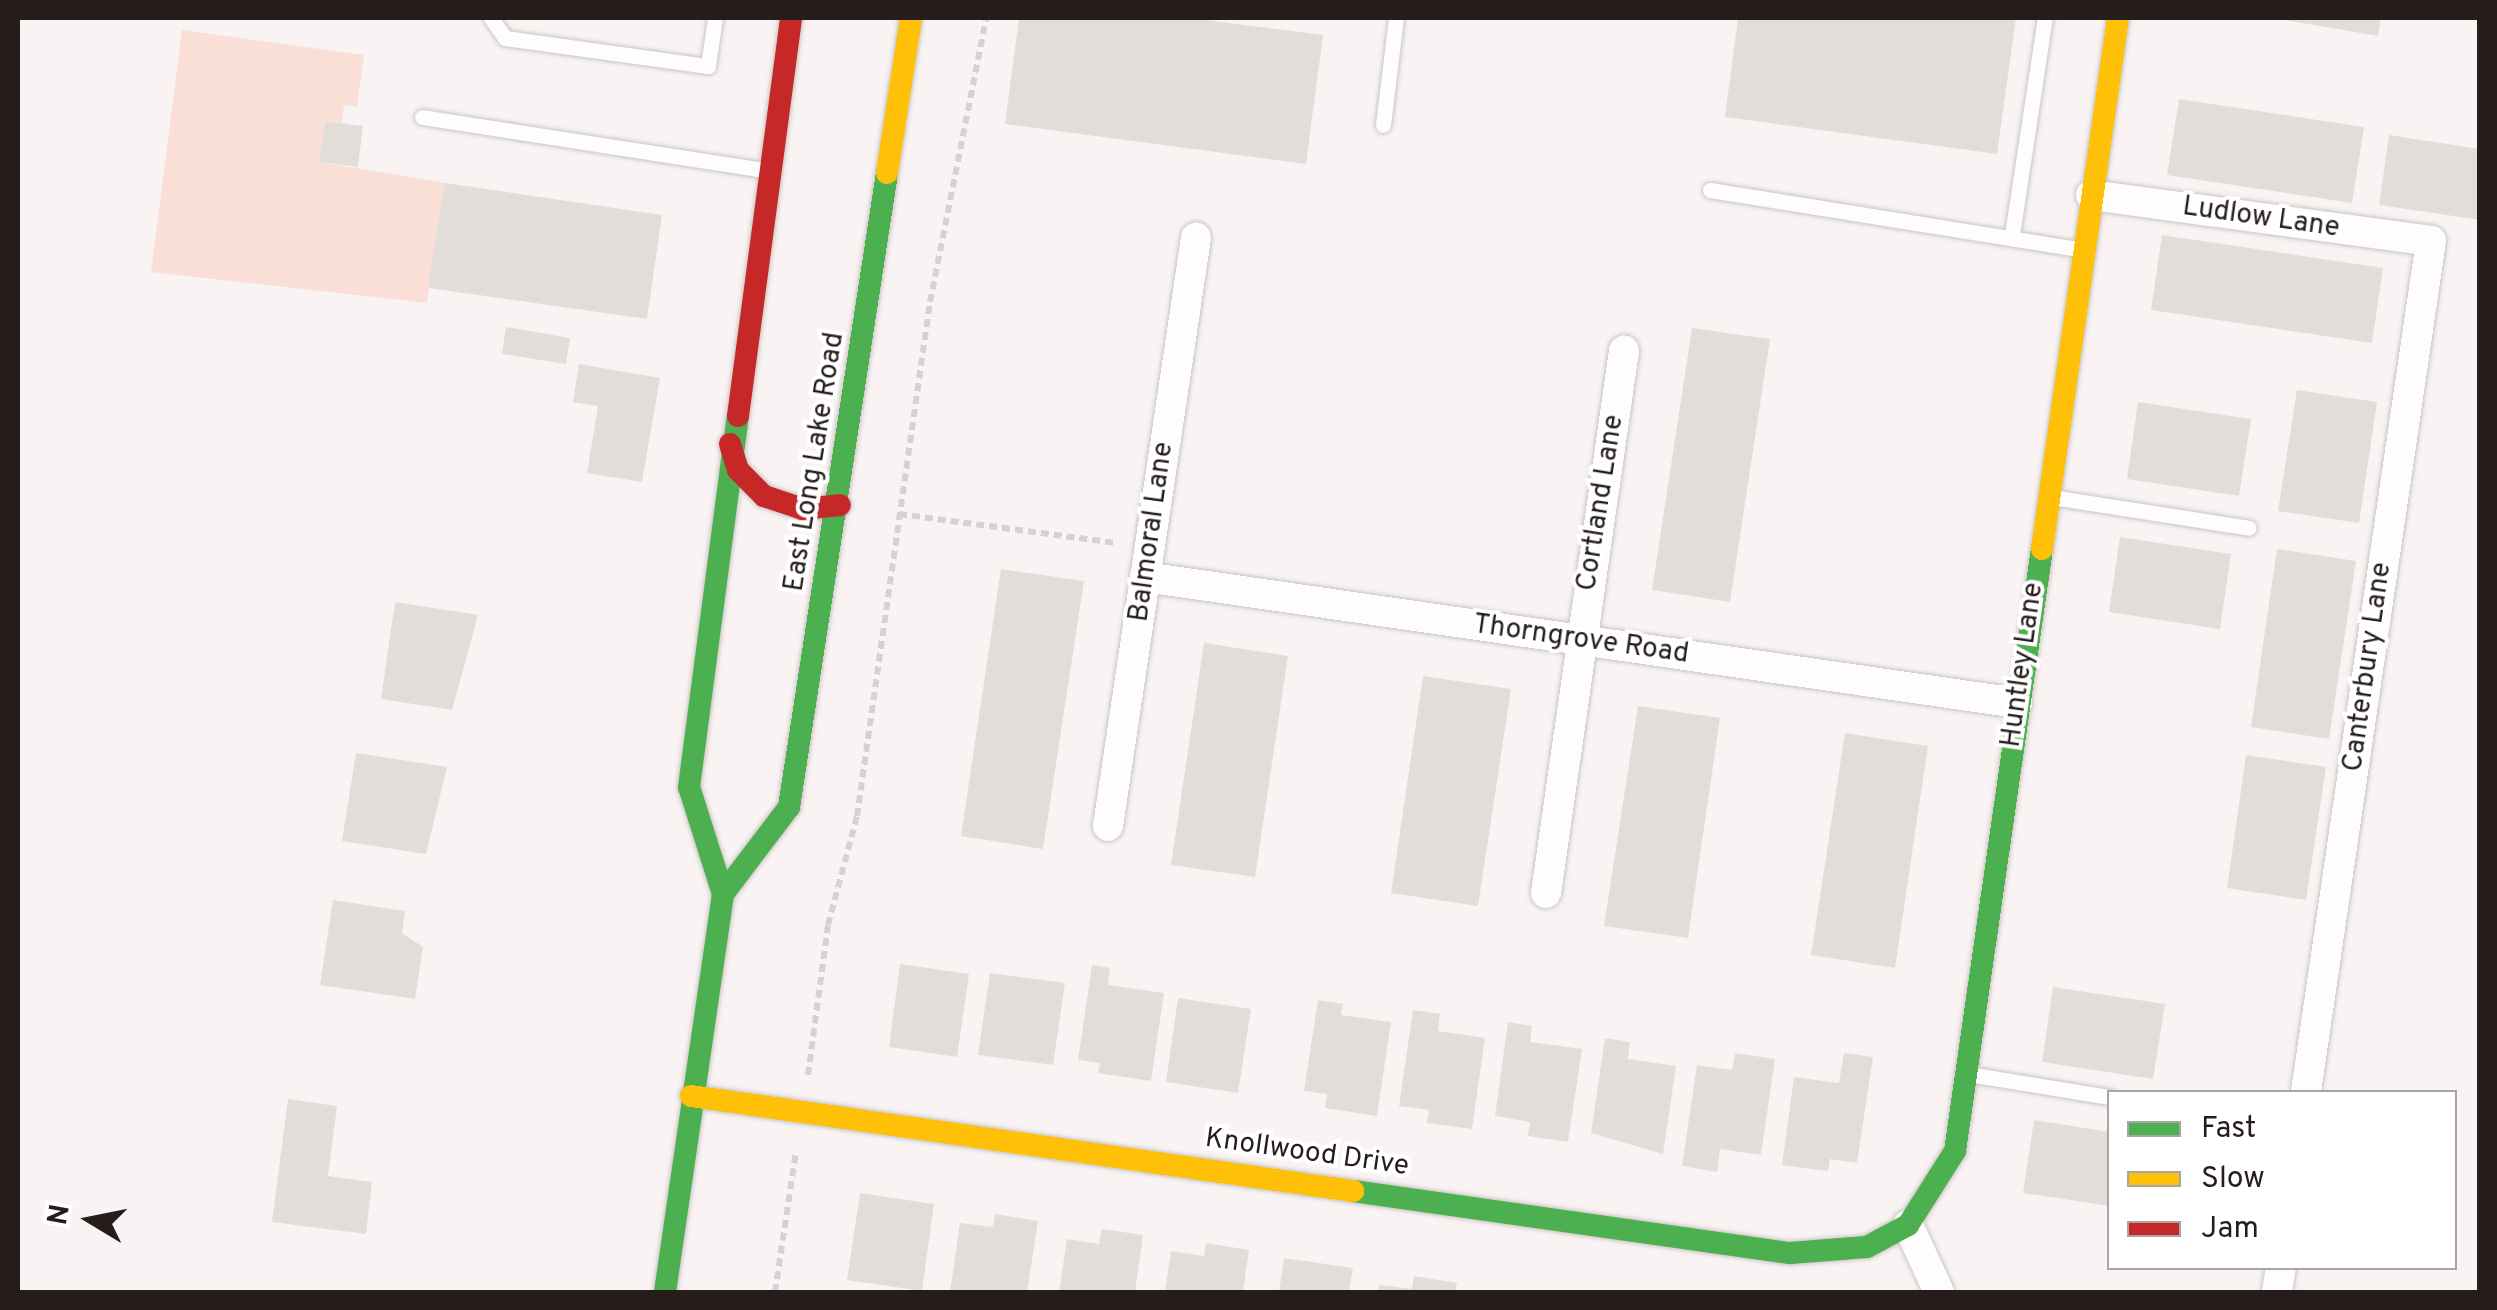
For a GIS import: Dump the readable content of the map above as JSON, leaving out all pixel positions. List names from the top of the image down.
{
  "streets": {
    "street": [
      "Ludlow Lane",
      "East Long Lake Road",
      "Cortland Lane",
      "Balmoral Lane",
      "Thorngrove Road",
      "Huntley Lane",
      "Canterbury Lane",
      "Knollwood Drive"
    ]
  },
  "crossings": [
    ["Ludlow Lane", "Huntley Lane"],
    ["Ludlow Lane", "Canterbury Lane"],
    ["East Long Lake Road", "Knollwood Drive"],
    ["Cortland Lane", "Thorngrove Road"],
    ["Balmoral Lane", "Thorngrove Road"],
    ["Thorngrove Road", "Huntley Lane"],
    ["Huntley Lane", "Knollwood Drive"]
  ],
  "legend": ["Fast", "Slow", "Jam"],
  "north": "left"
}
